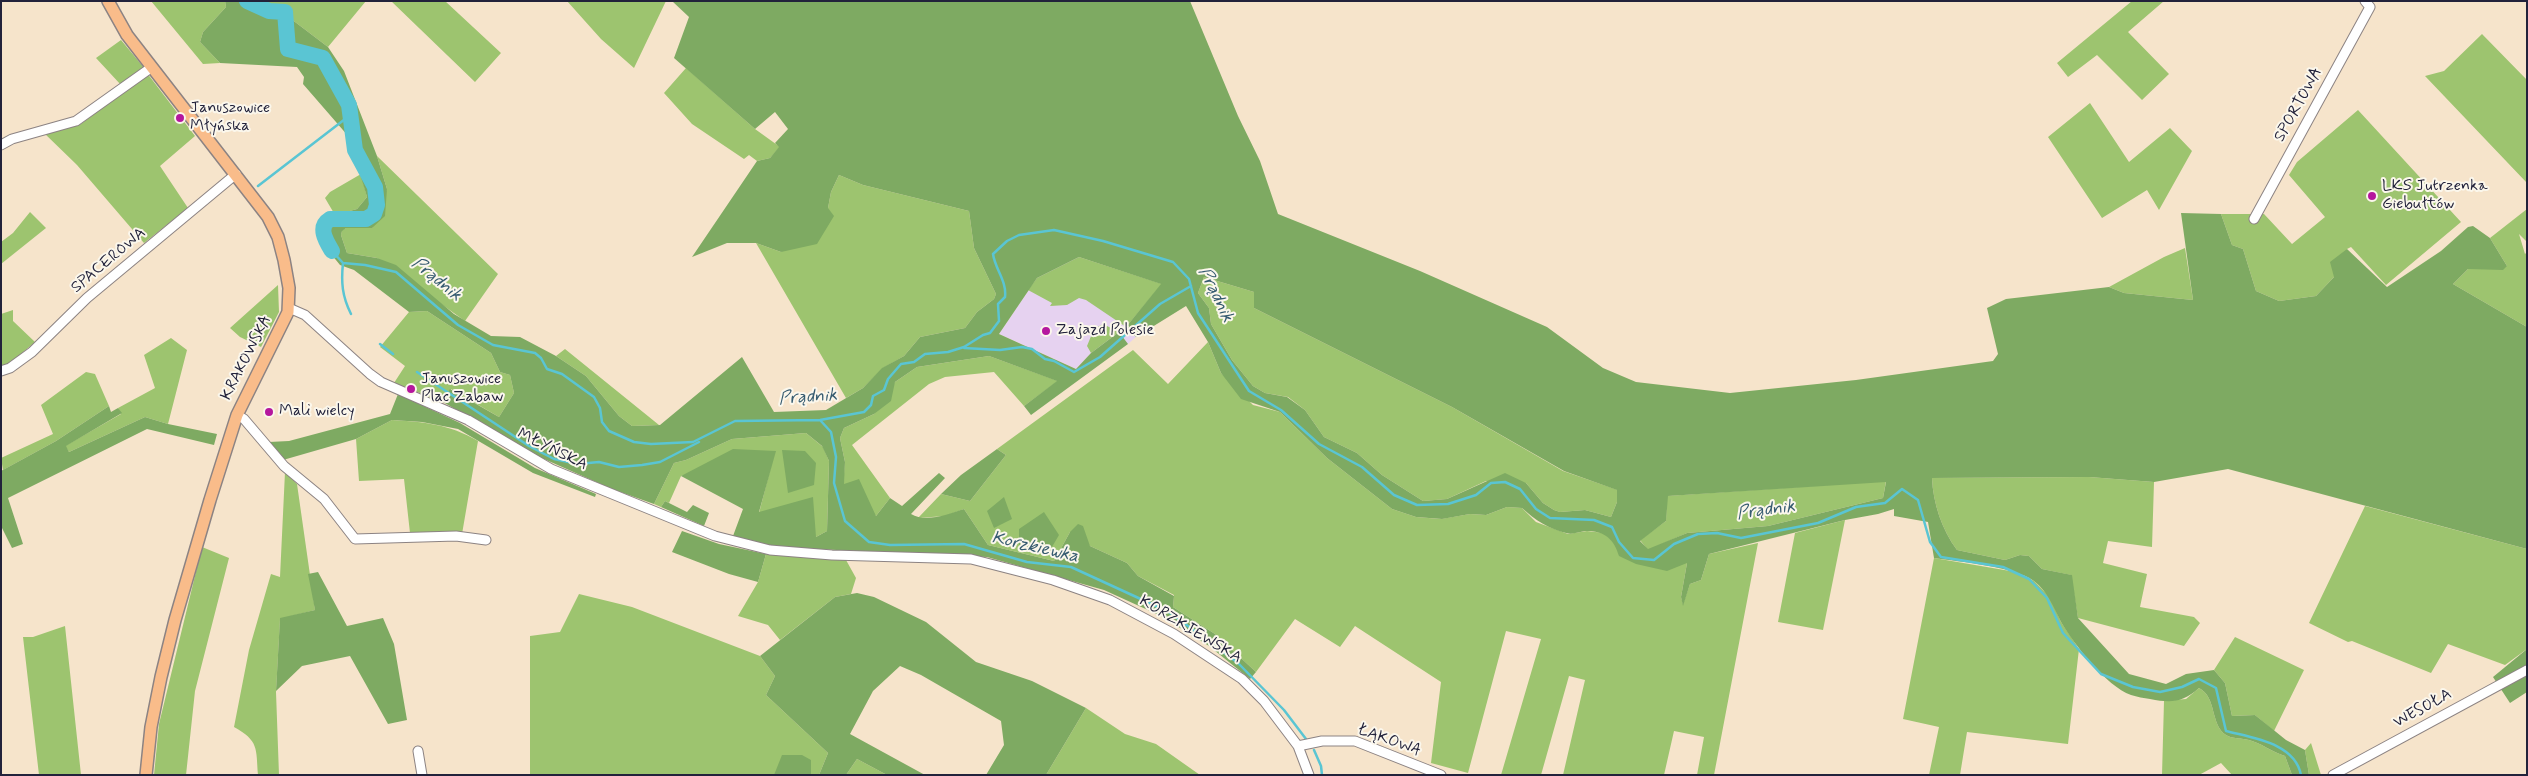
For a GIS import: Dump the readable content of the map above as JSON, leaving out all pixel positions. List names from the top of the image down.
{
  "streets": {
    "main road": ["KRAKOWSKA"],
    "street": [
      "SPORTOWA",
      "SPACEROWA",
      "MŁYŃSKA",
      "KORZKIEWSKA",
      "WESOŁA",
      "ŁĄKOWA"
    ]
  },
  "crossings": [
    ["SPACEROWA", "KRAKOWSKA"],
    ["KRAKOWSKA", "MŁYŃSKA"],
    ["MŁYŃSKA", "KORZKIEWSKA"],
    ["KORZKIEWSKA", "ŁĄKOWA"]
  ],
  "water": ["Prądnik", "Korzkiewka"],
  "places": [
    "Januszowice Młyńska",
    "LKS Jutrzenka Giebułtów",
    "Zajazd Polesie",
    "Januszowice Plac Zabaw",
    "Mali wielcy"
  ]
}
